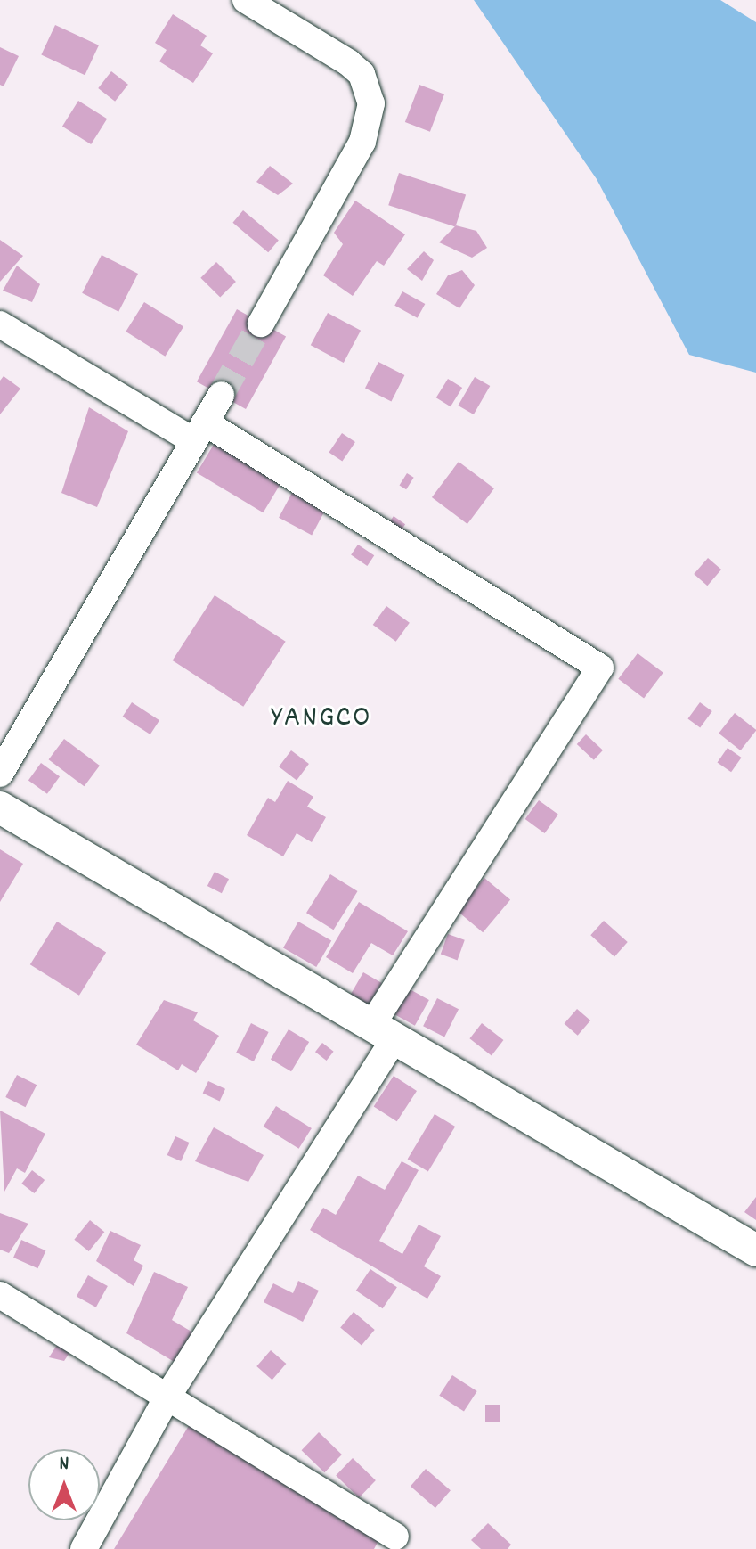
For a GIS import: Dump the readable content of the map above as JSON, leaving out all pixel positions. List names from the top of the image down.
{
  "districts": ["YANGCO"],
  "north": "top"
}
